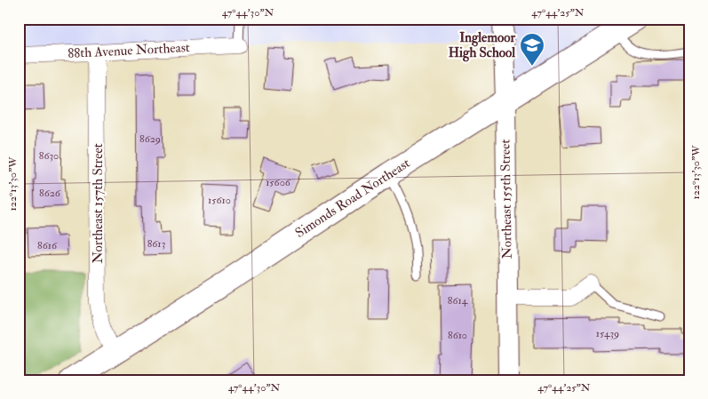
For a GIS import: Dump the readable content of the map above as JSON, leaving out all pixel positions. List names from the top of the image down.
{
  "streets": {
    "main road": ["Simonds Road Northeast"],
    "street": ["88th Avenue Northeast", "Northeast 155th Street", "Northeast 157th Street"]
  },
  "crossings": [
    ["88th Avenue Northeast", "Northeast 157th Street"],
    ["Simonds Road Northeast", "Northeast 155th Street"],
    ["Simonds Road Northeast", "Northeast 157th Street"]
  ],
  "places": {
    "school or university": ["Inglemoor High School"]
  },
  "house_numbers": [
    "8629",
    "8630",
    "15606",
    "8626",
    "15610",
    "8613",
    "8616",
    "8614",
    "15439",
    "8610"
  ],
  "coordinates": ["47°44'30\"N", "47°44'25\"N", "122°13'30\"W"]
}
